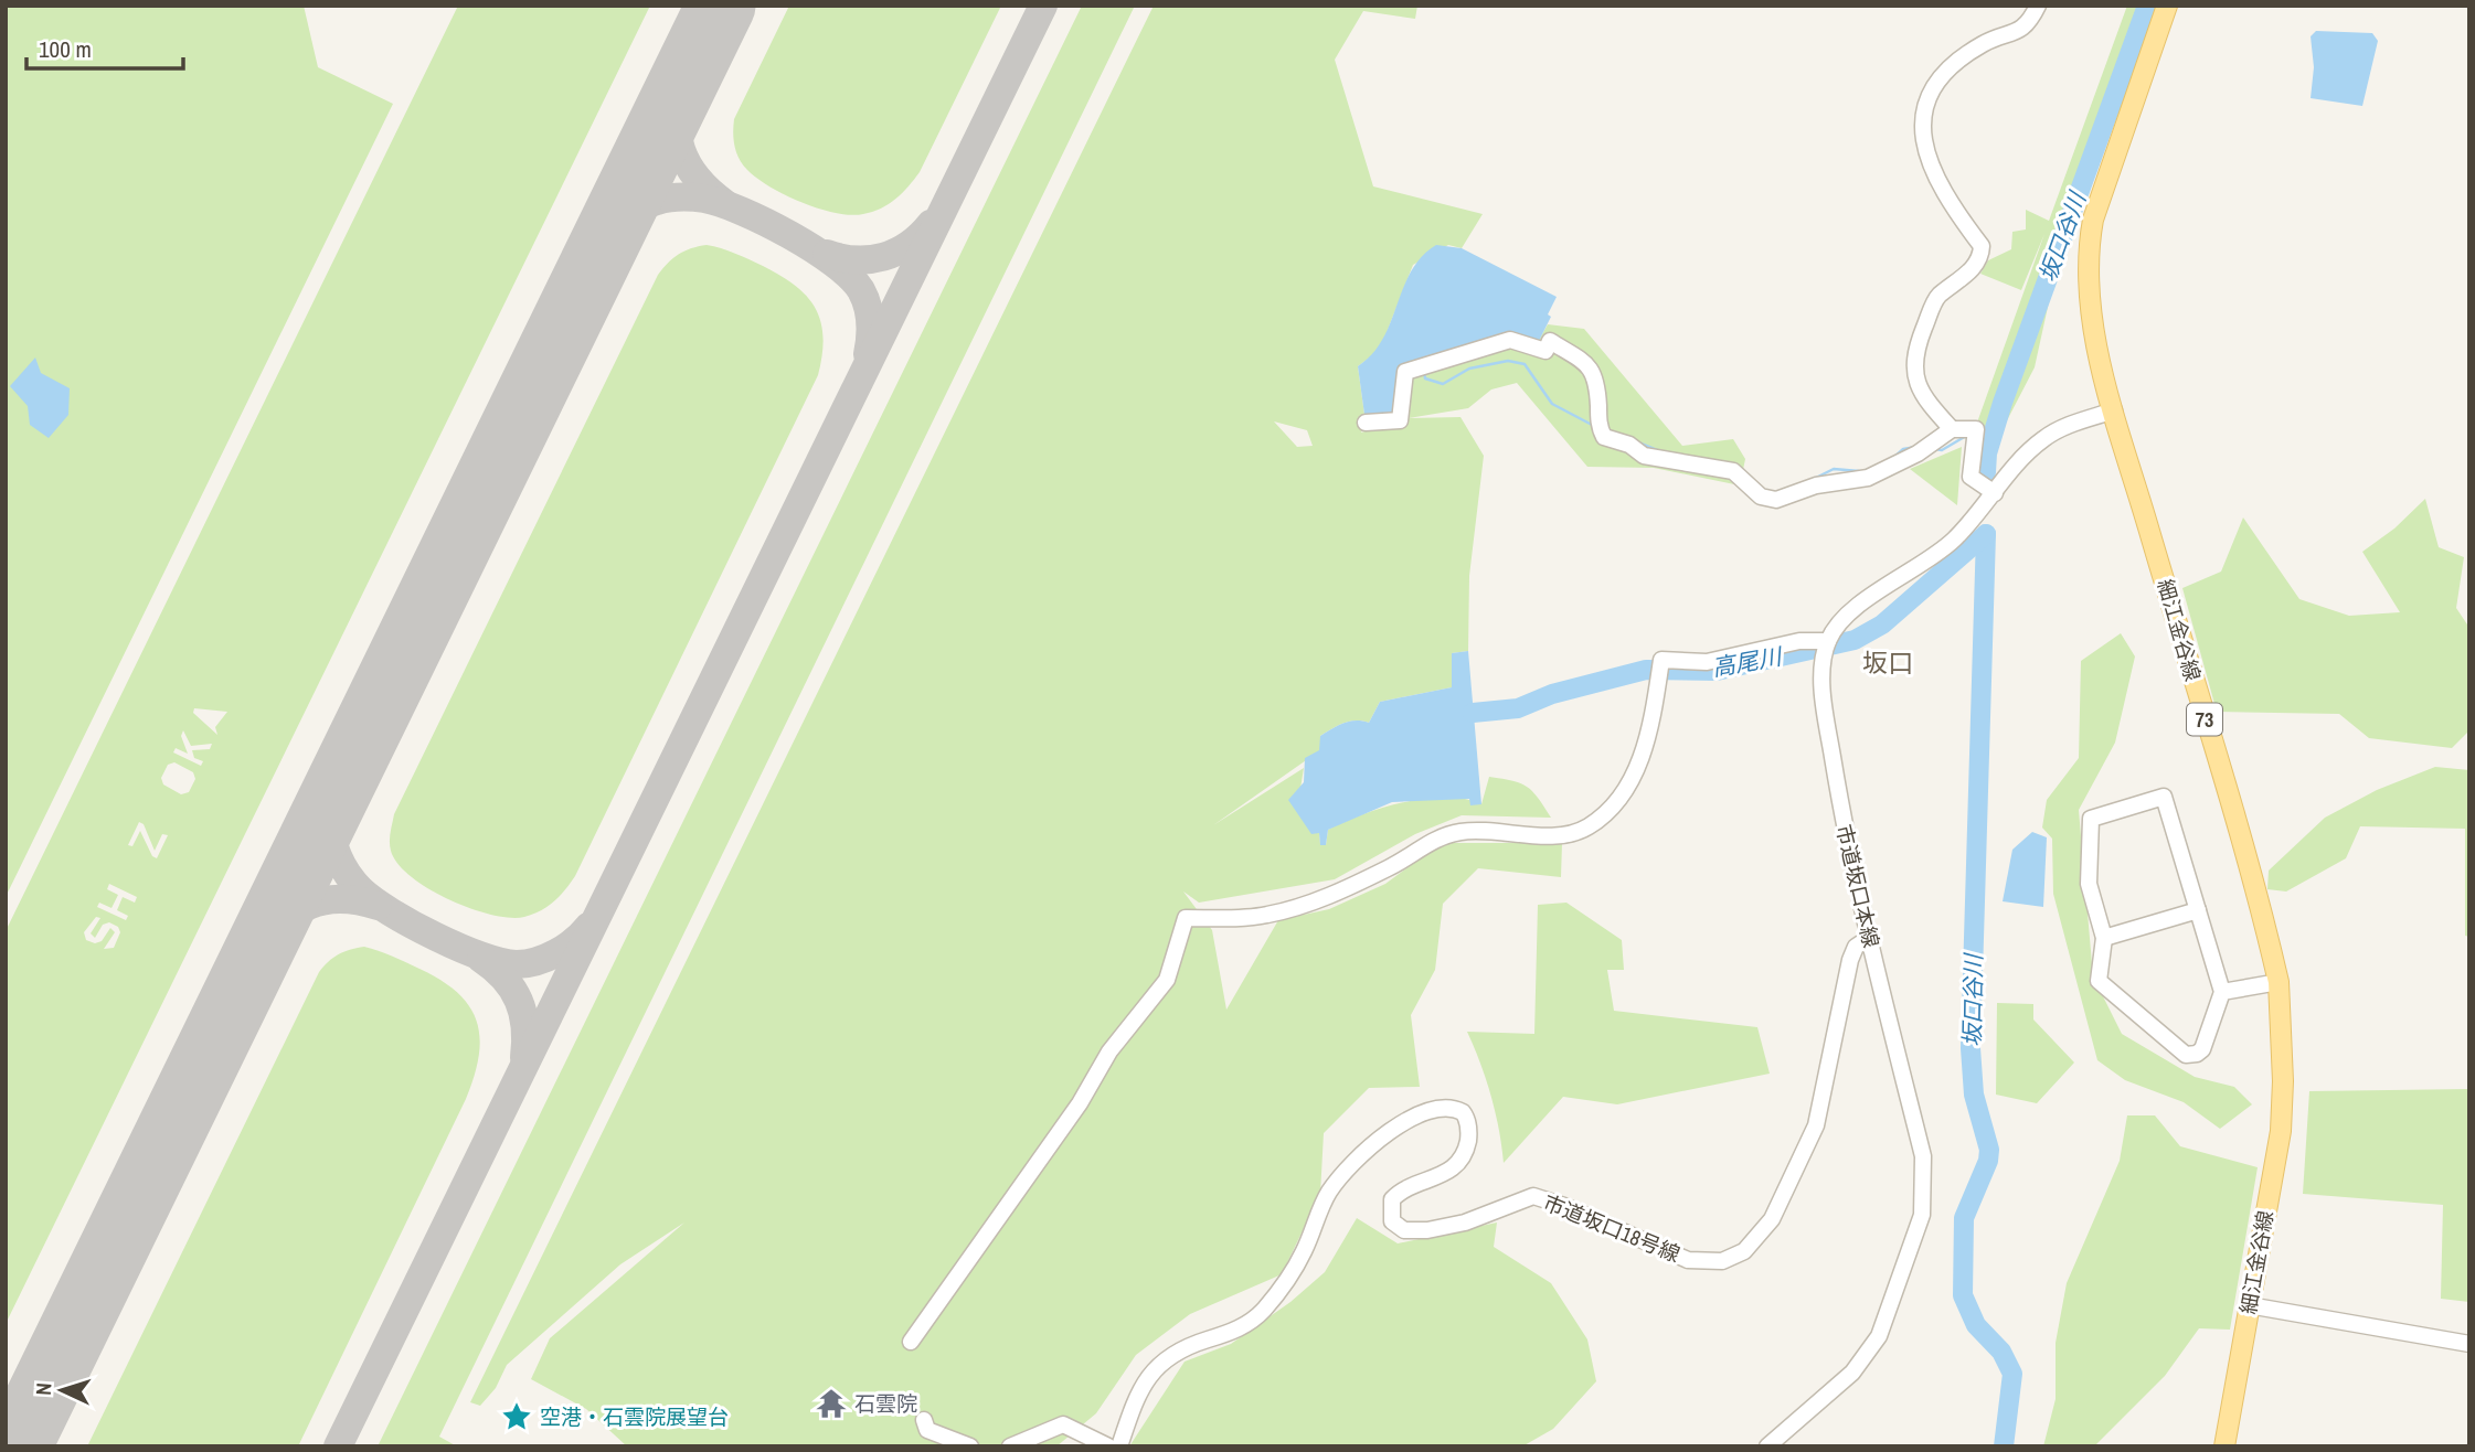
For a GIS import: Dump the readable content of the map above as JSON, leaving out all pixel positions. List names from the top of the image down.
{
  "streets": {
    "main road": ["細江金谷線", "73"],
    "street": ["市道坂口本線", "市道坂口18号線"]
  },
  "crossings": [
    ["細江金谷線", "市道坂口本線"],
    ["市道坂口本線", "市道坂口18号線"]
  ],
  "districts": ["坂口"],
  "water": ["坂口谷川", "高尾川"],
  "places": {
    "temple": ["石雲院"],
    "place": ["空港・石雲院展望台"]
  },
  "scale_bar": "100 m",
  "north": "left"
}
